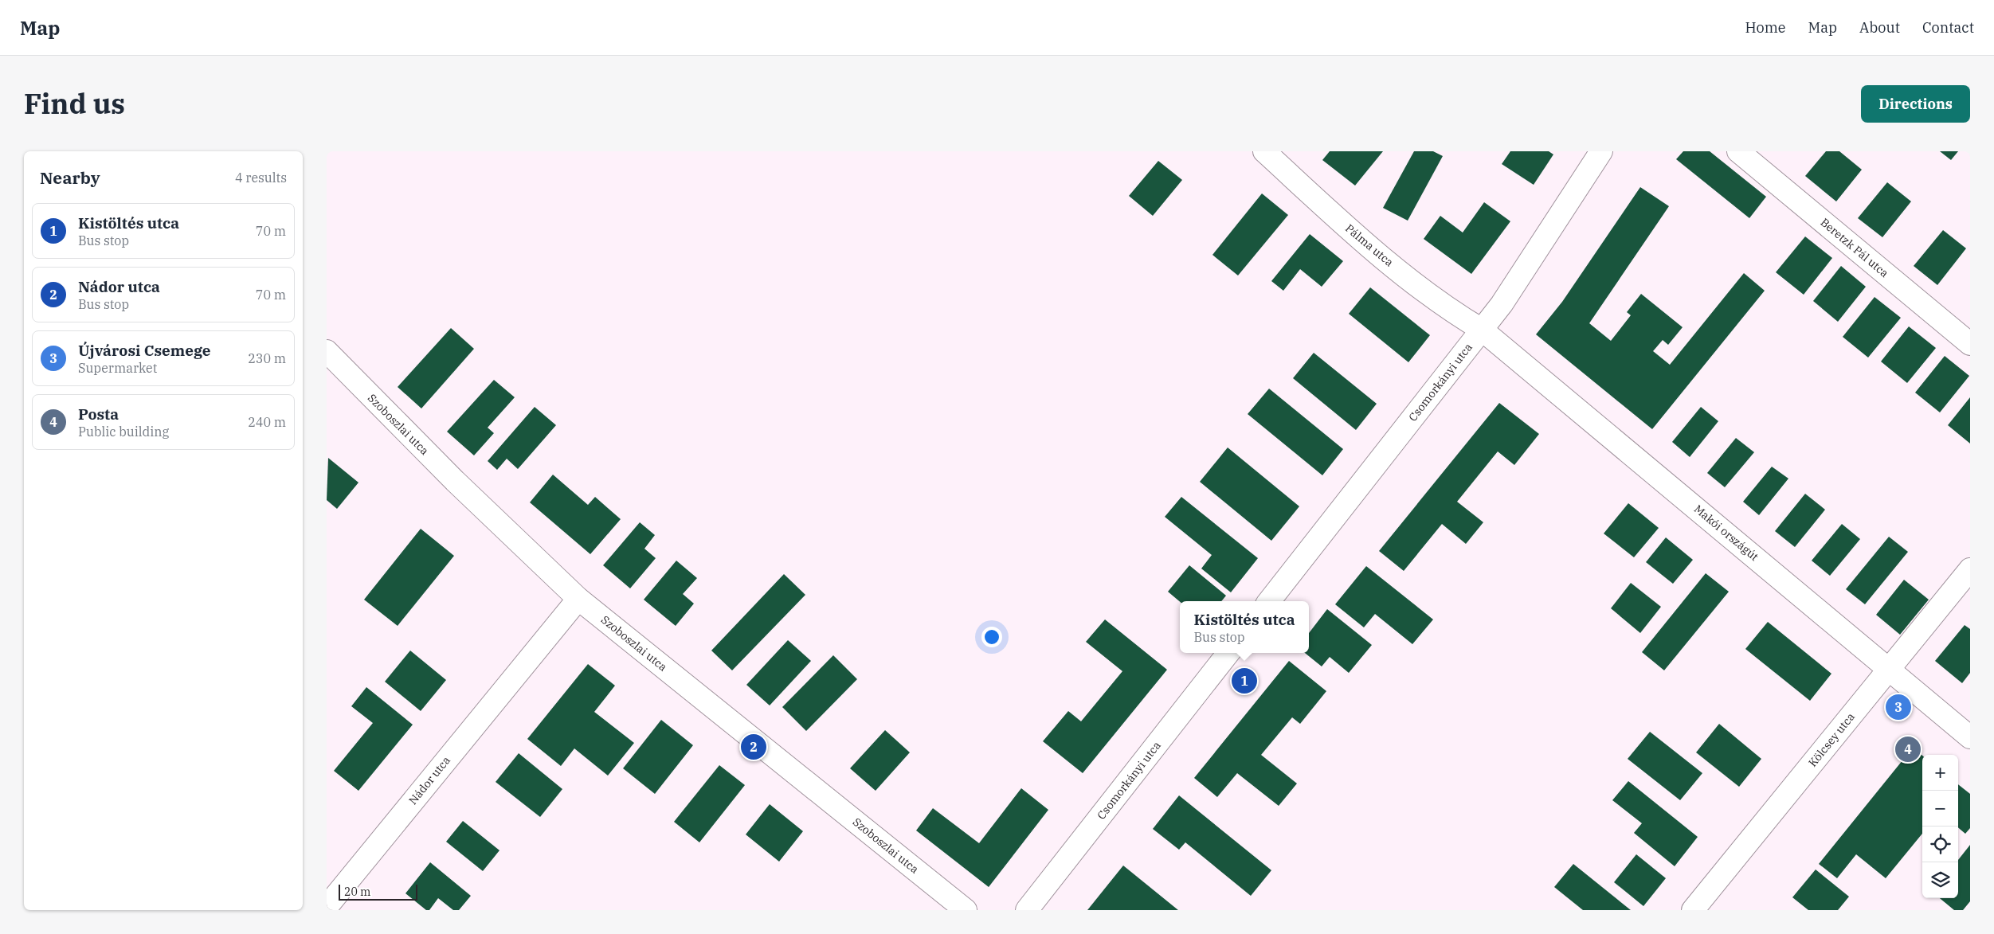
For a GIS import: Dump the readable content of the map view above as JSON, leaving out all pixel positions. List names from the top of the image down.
{
  "streets": {
    "street": [
      "Pálma utca",
      "Beretzk Pál utca",
      "Csomorkányi utca",
      "Szoboszlai utca",
      "Makói országút",
      "Kölcsey utca",
      "Nádor utca"
    ]
  },
  "crossings": [
    ["Pálma utca", "Csomorkányi utca"],
    ["Pálma utca", "Makói országút"],
    ["Csomorkányi utca", "Makói országút"],
    ["Szoboszlai utca", "Nádor utca"],
    ["Makói országút", "Kölcsey utca"]
  ],
  "scale_bar": "20 m",
  "page": {
    "header": "Map",
    "nav": [
      "Home",
      "Map",
      "About",
      "Contact"
    ],
    "title": "Find us",
    "buttons": "Directions",
    "heading": ["Nearby", "4 results"],
    "list": [
      {
        "mark": "1",
        "name": "Kistöltés utca",
        "note": "Bus stop",
        "value": "70 m"
      },
      {
        "mark": "2",
        "name": "Nádor utca",
        "note": "Bus stop",
        "value": "70 m"
      },
      {
        "mark": "3",
        "name": "Újvárosi Csemege",
        "note": "Supermarket",
        "value": "230 m"
      },
      {
        "mark": "4",
        "name": "Posta",
        "note": "Public building",
        "value": "240 m"
      }
    ],
    "popup": ["Kistöltés utca", "Bus stop"],
    "pins": [
      "1",
      "3",
      "2",
      "4"
    ],
    "map_buttons": ["+", "−"],
    "scale": "20 m"
  }
}
